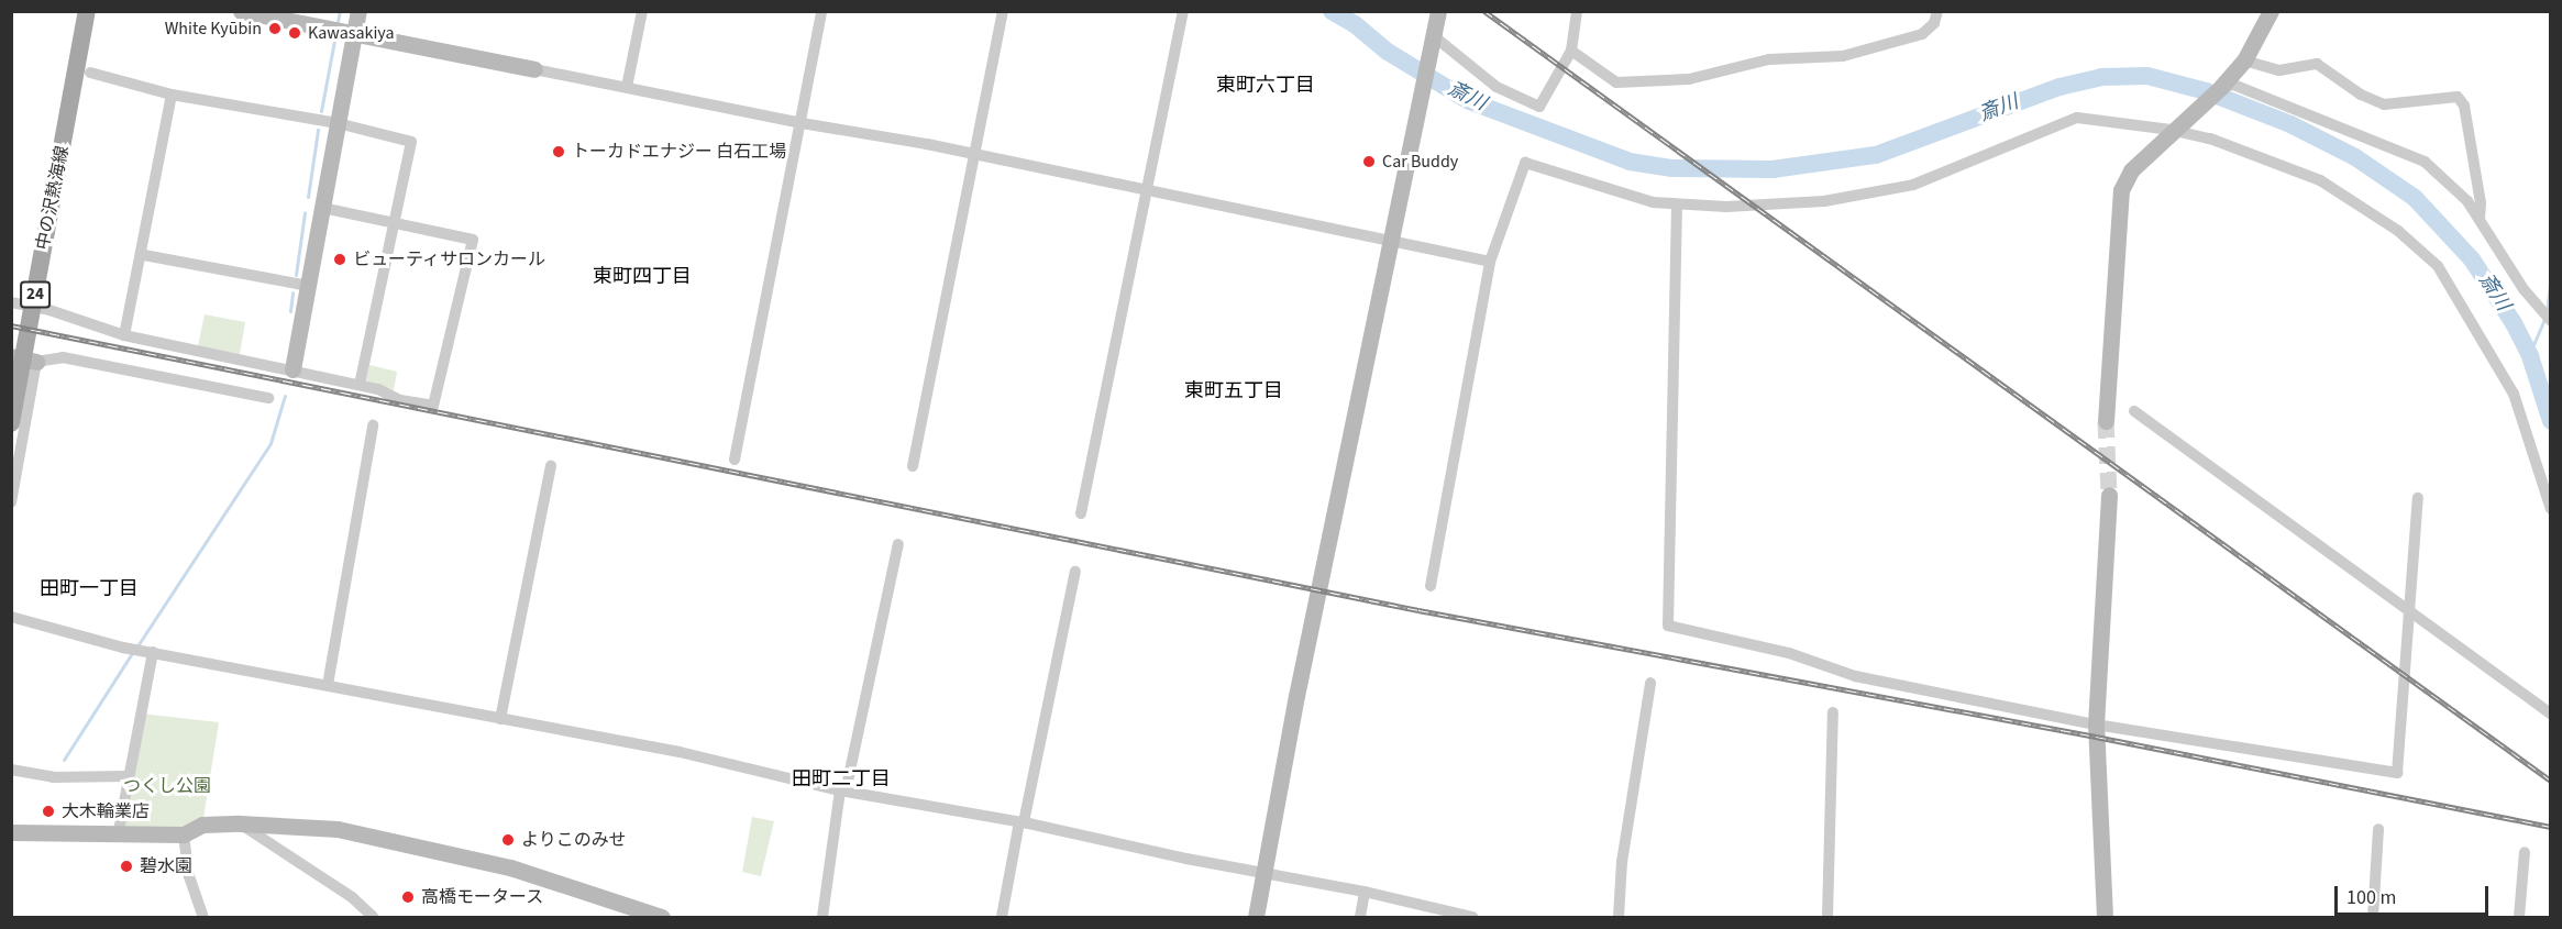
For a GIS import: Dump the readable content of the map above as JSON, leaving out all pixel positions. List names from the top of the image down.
{
  "streets": {
    "main road": ["中の沢熱海線", "24"]
  },
  "districts": [
    "東町六丁目",
    "東町四丁目",
    "東町五丁目",
    "田町一丁目",
    "田町二丁目"
  ],
  "water": ["斎川"],
  "parks": ["つくし公園"],
  "places": [
    "White Kyūbin",
    "Kawasakiya",
    "トーカドエナジー 白石工場",
    "Car Buddy",
    "ビューティサロンカール",
    "大木輪業店",
    "よりこのみせ",
    "碧水園",
    "高橋モータース"
  ],
  "scale_bar": "100 m"
}
